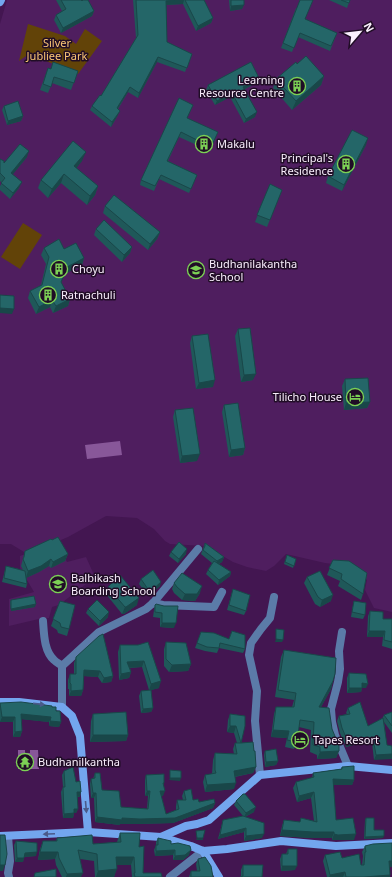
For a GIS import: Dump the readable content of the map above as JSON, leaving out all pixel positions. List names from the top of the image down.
{
  "parks": ["Silver Jubliee Park"],
  "places": {
    "building": [
      "Learning Resource Centre",
      "Makalu",
      "Principal's Residence",
      "Choyu",
      "Ratnachuli"
    ],
    "school or university": ["Budhanilakantha School", "Balbikash Boarding School"],
    "hotel": ["Tilicho House", "Tapes Resort"],
    "temple": ["Budhanilkantha"]
  },
  "north": "top right"
}
